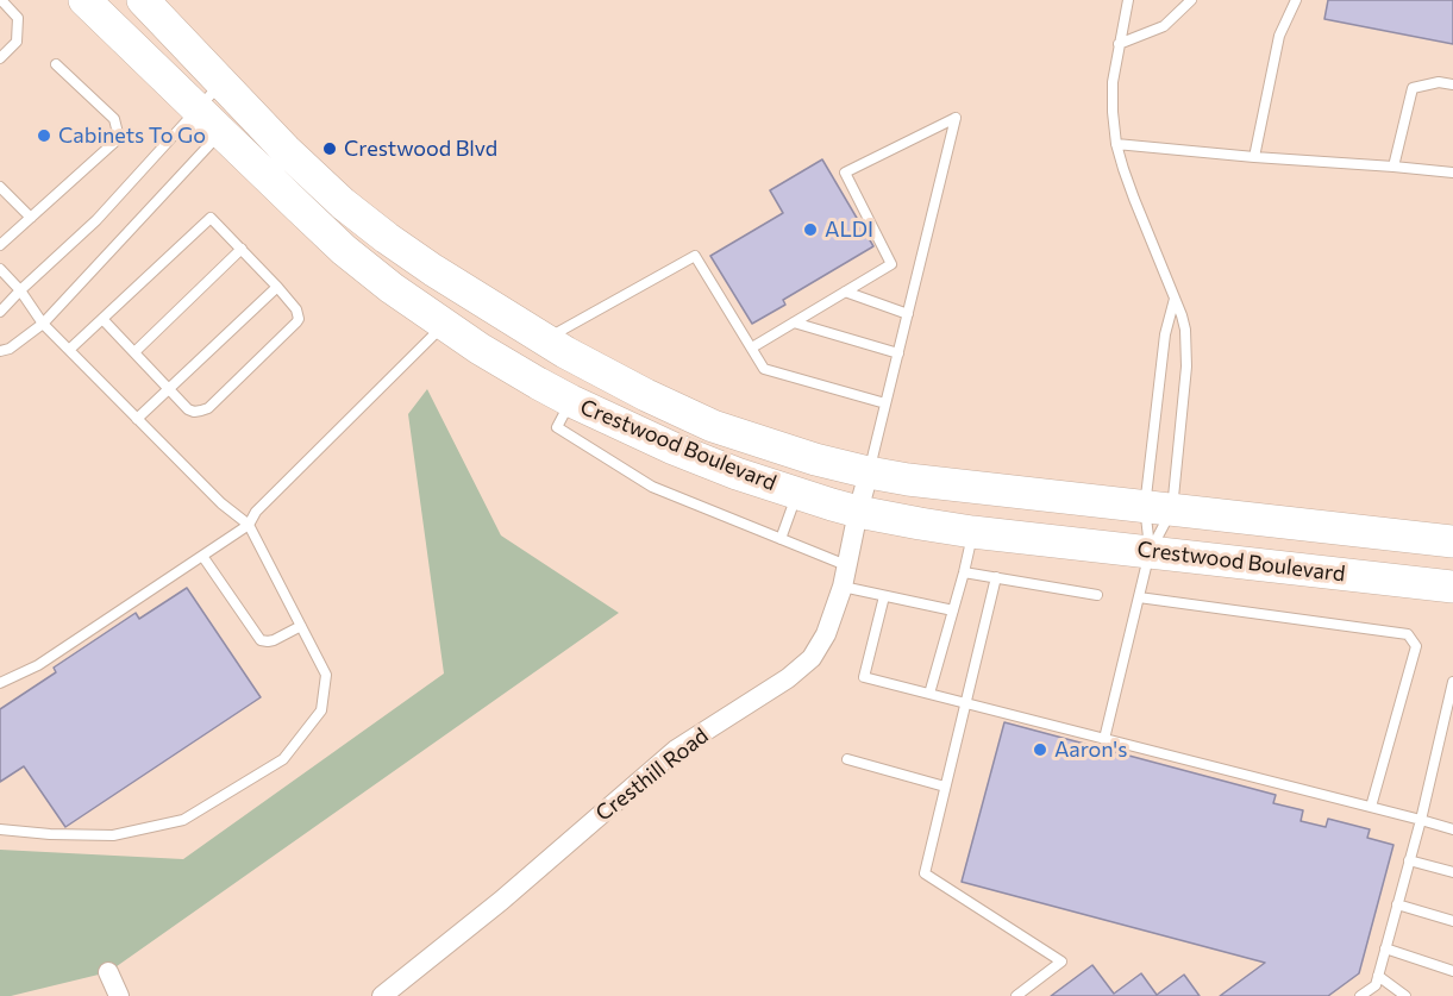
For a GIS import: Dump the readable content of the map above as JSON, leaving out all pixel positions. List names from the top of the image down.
{
  "streets": {
    "main road": ["Crestwood Boulevard"],
    "street": ["Cresthill Road"]
  },
  "crossings": [
    ["Crestwood Boulevard", "Cresthill Road"]
  ],
  "places": [
    "Cabinets To Go",
    "Crestwood Blvd",
    "ALDI",
    "Aaron's"
  ]
}
